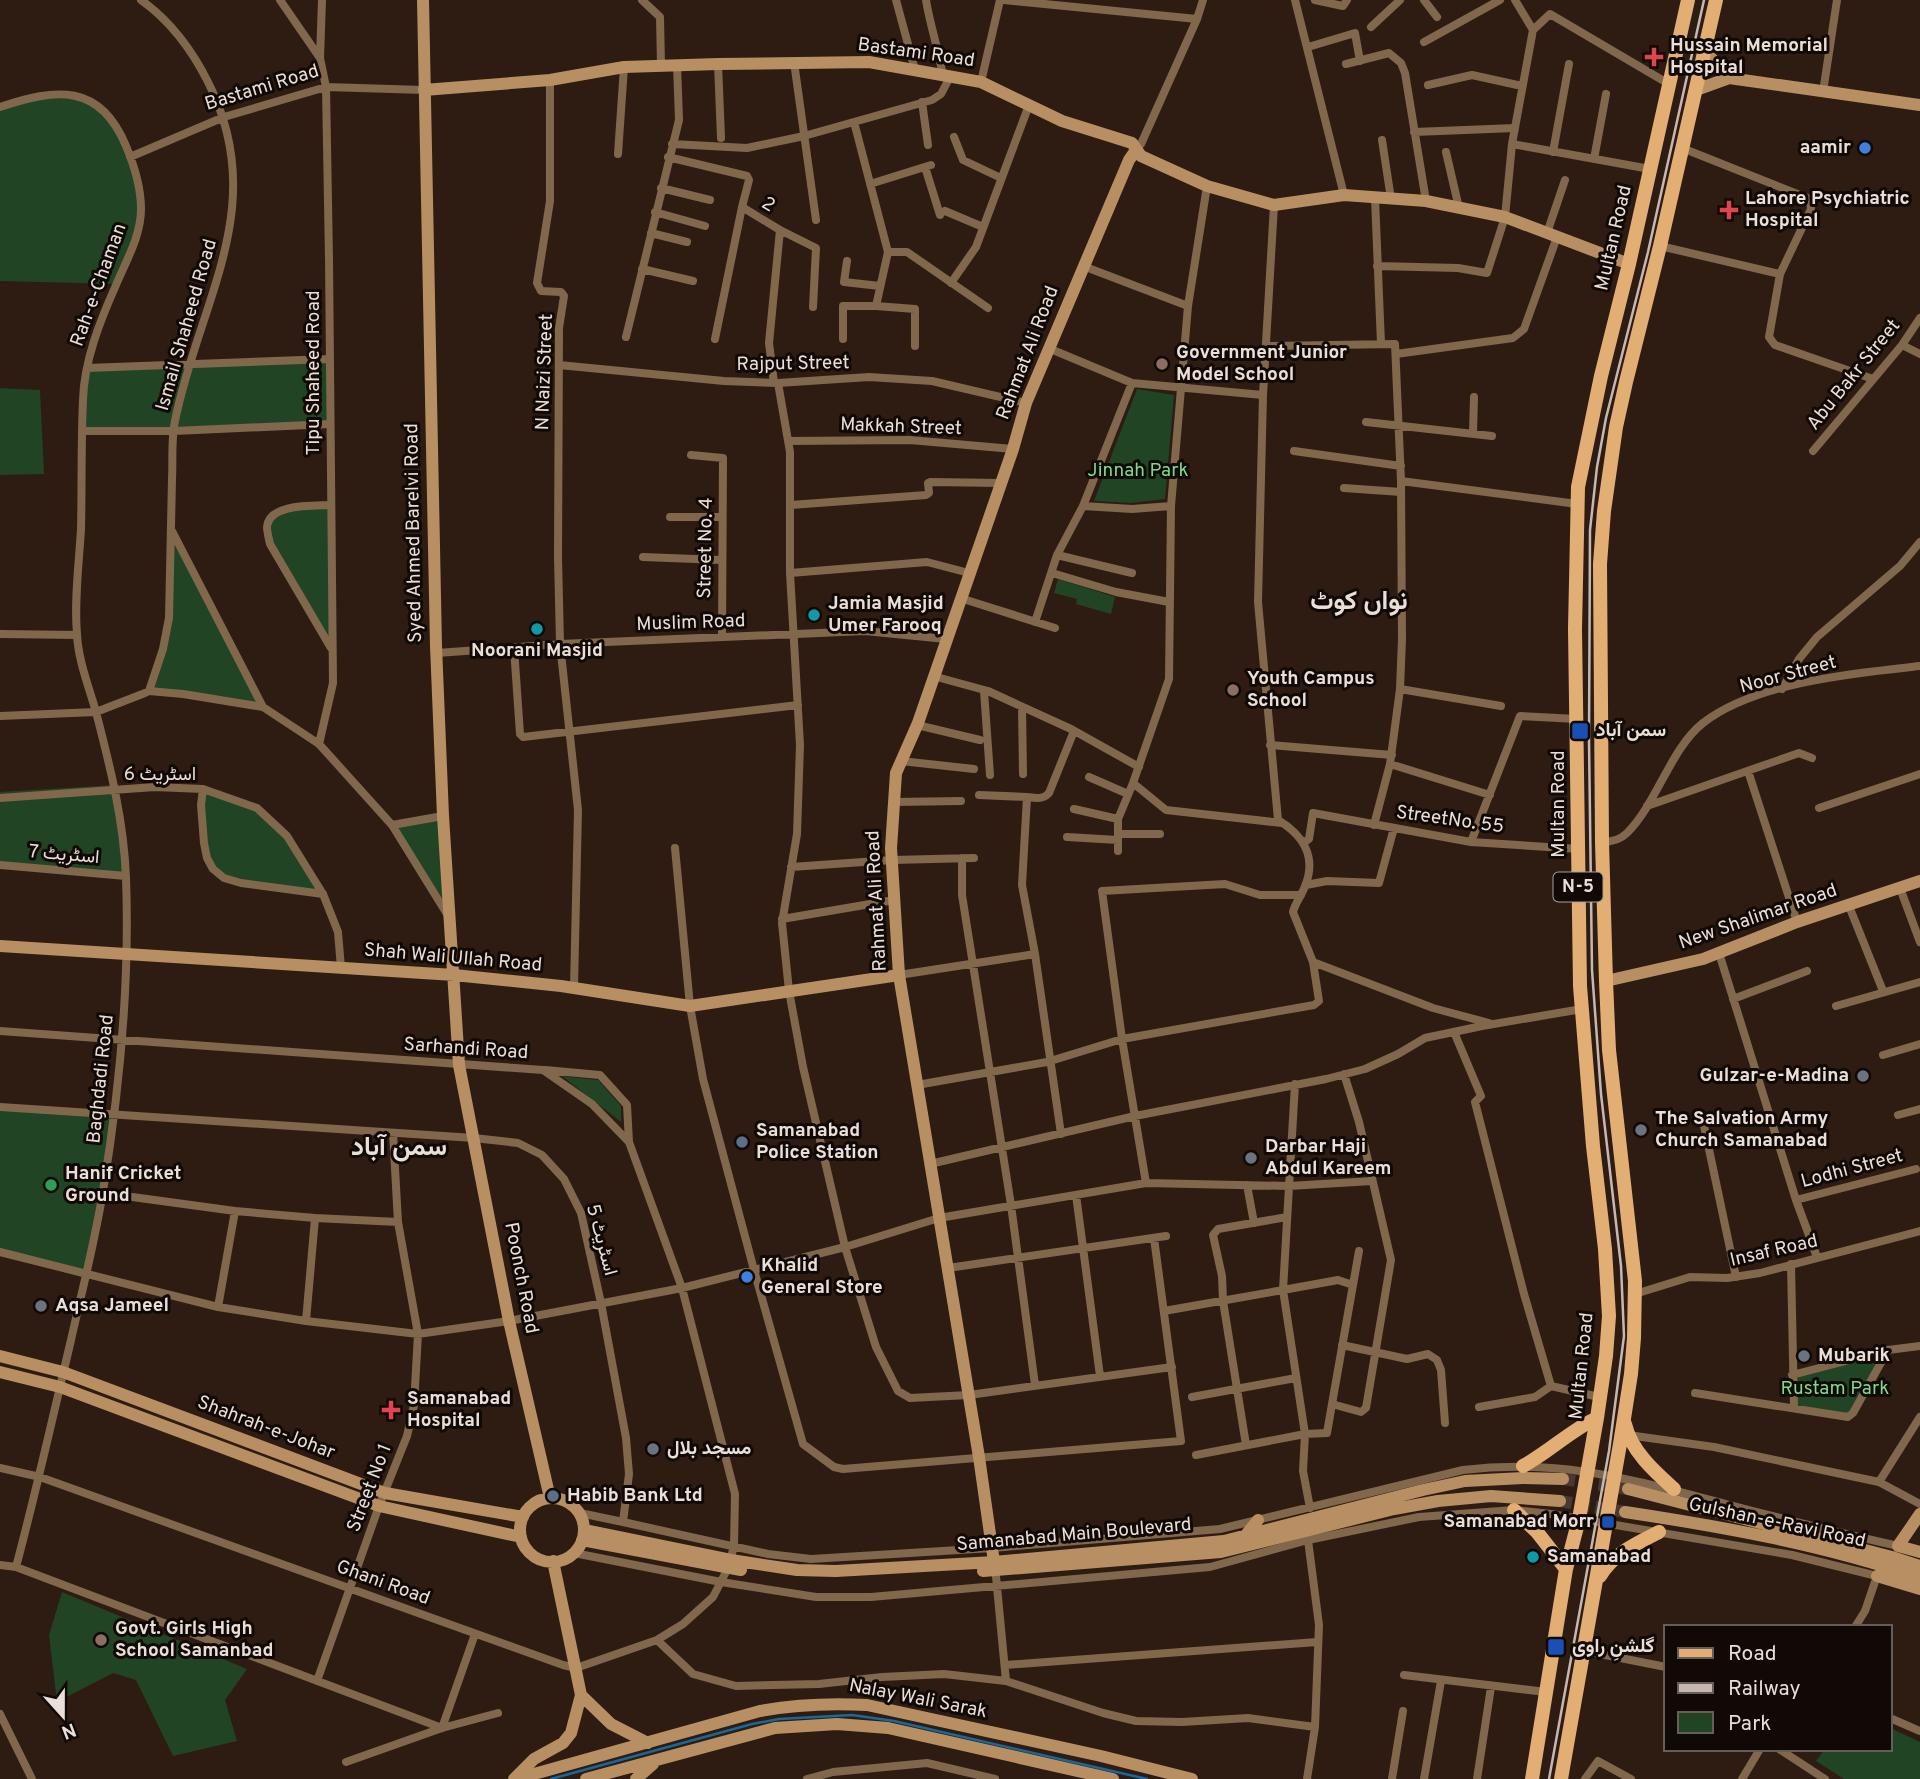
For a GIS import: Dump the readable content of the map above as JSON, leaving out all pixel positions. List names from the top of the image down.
{
  "streets": {
    "main road": [
      "Bastami Road",
      "Multan Road",
      "Rahmat Ali Road",
      "Syed Ahmed Barelvi Road",
      "N-5",
      "New Shalimar Road",
      "Shah Wali Ullah Road",
      "Poonch Road",
      "Shahrah-e-Johar",
      "Gulshan-e-Ravi Road",
      "Samanabad Main Boulevard",
      "Nalay Wali Sarak"
    ],
    "street": [
      "2",
      "Rah-e-Chaman",
      "Ismail Shaheed Road",
      "Rajput Street",
      "N Naizi Street",
      "Tipu Shaheed Road",
      "Abu Bakr Street",
      "Makkah Street",
      "Street No. 4",
      "Muslim Road",
      "Noor Street",
      "اسٹریٹ 6",
      "StreetNo. 55",
      "اسٹریٹ 7",
      "Sarhandi Road",
      "Baghdadi Road",
      "Lodhi Street",
      "اسٹریٹ 5",
      "Insaf Road",
      "Street No 1",
      "Ghani Road"
    ]
  },
  "crossings": [
    ["Bastami Road", "Multan Road"],
    ["Bastami Road", "Rah-e-Chaman"],
    ["Bastami Road", "Ismail Shaheed Road"],
    ["Bastami Road", "Rahmat Ali Road"],
    ["Bastami Road", "N Naizi Street"],
    ["Bastami Road", "Tipu Shaheed Road"],
    ["Bastami Road", "Syed Ahmed Barelvi Road"],
    ["2", "Rahmat Ali Road"],
    ["2", "Rajput Street"],
    ["2", "Makkah Street"],
    ["2", "Muslim Road"],
    ["2", "Shah Wali Ullah Road"],
    ["Multan Road", "StreetNo. 55"],
    ["Rah-e-Chaman", "Baghdadi Road"],
    ["Rahmat Ali Road", "Rajput Street"],
    ["Rahmat Ali Road", "Makkah Street"],
    ["Rahmat Ali Road", "Muslim Road"],
    ["Rahmat Ali Road", "Shah Wali Ullah Road"],
    ["Rahmat Ali Road", "Samanabad Main Boulevard"],
    ["Rajput Street", "N Naizi Street"],
    ["N Naizi Street", "Muslim Road"],
    ["N Naizi Street", "Shah Wali Ullah Road"],
    ["Syed Ahmed Barelvi Road", "Muslim Road"],
    ["Syed Ahmed Barelvi Road", "Shah Wali Ullah Road"],
    ["Syed Ahmed Barelvi Road", "Sarhandi Road"],
    ["Syed Ahmed Barelvi Road", "Poonch Road"],
    ["Street No. 4", "Muslim Road"],
    ["Noor Street", "N-5"],
    ["اسٹریٹ 6", "Shah Wali Ullah Road"],
    ["اسٹریٹ 6", "Baghdadi Road"],
    ["اسٹریٹ 7", "Baghdadi Road"],
    ["N-5", "New Shalimar Road"],
    ["N-5", "Insaf Road"],
    ["Shah Wali Ullah Road", "Baghdadi Road"],
    ["Sarhandi Road", "Baghdadi Road"],
    ["Sarhandi Road", "Poonch Road"],
    ["Sarhandi Road", "Samanabad Main Boulevard"],
    ["Baghdadi Road", "اسٹریٹ 5"],
    ["Baghdadi Road", "Shahrah-e-Johar"],
    ["Baghdadi Road", "Ghani Road"],
    ["اسٹریٹ 5", "Poonch Road"],
    ["اسٹریٹ 5", "Street No 1"],
    ["Poonch Road", "Shahrah-e-Johar"],
    ["Poonch Road", "Samanabad Main Boulevard"],
    ["Shahrah-e-Johar", "Street No 1"],
    ["Shahrah-e-Johar", "Samanabad Main Boulevard"],
    ["Street No 1", "Ghani Road"]
  ],
  "districts": ["نواں کوٹ", "سمن آباد"],
  "parks": ["Jinnah Park", "Rustam Park"],
  "places": {
    "health": ["Hussain Memorial Hospital", "Lahore Psychiatric Hospital", "Samanabad Hospital"],
    "other": [
      "aamir",
      "Government Junior Model School",
      "Jamia Masjid Umer Farooq",
      "Noorani Masjid",
      "Youth Campus School",
      "Gulzar-e-Madina",
      "The Salvation Army Church Samanabad",
      "Samanabad Police Station",
      "Darbar Haji Abdul Kareem",
      "Hanif Cricket Ground",
      "Khalid General Store",
      "Aqsa Jameel",
      "Mubarik",
      "مسجد بلال",
      "Habib Bank Ltd",
      "Samanabad",
      "Govt. Girls High School Samanbad"
    ],
    "transit": ["سمن آباد", "Samanabad Morr", "گلشنِ راوی"]
  },
  "legend": ["Road", "Railway", "Park"],
  "north": "bottom"
}
